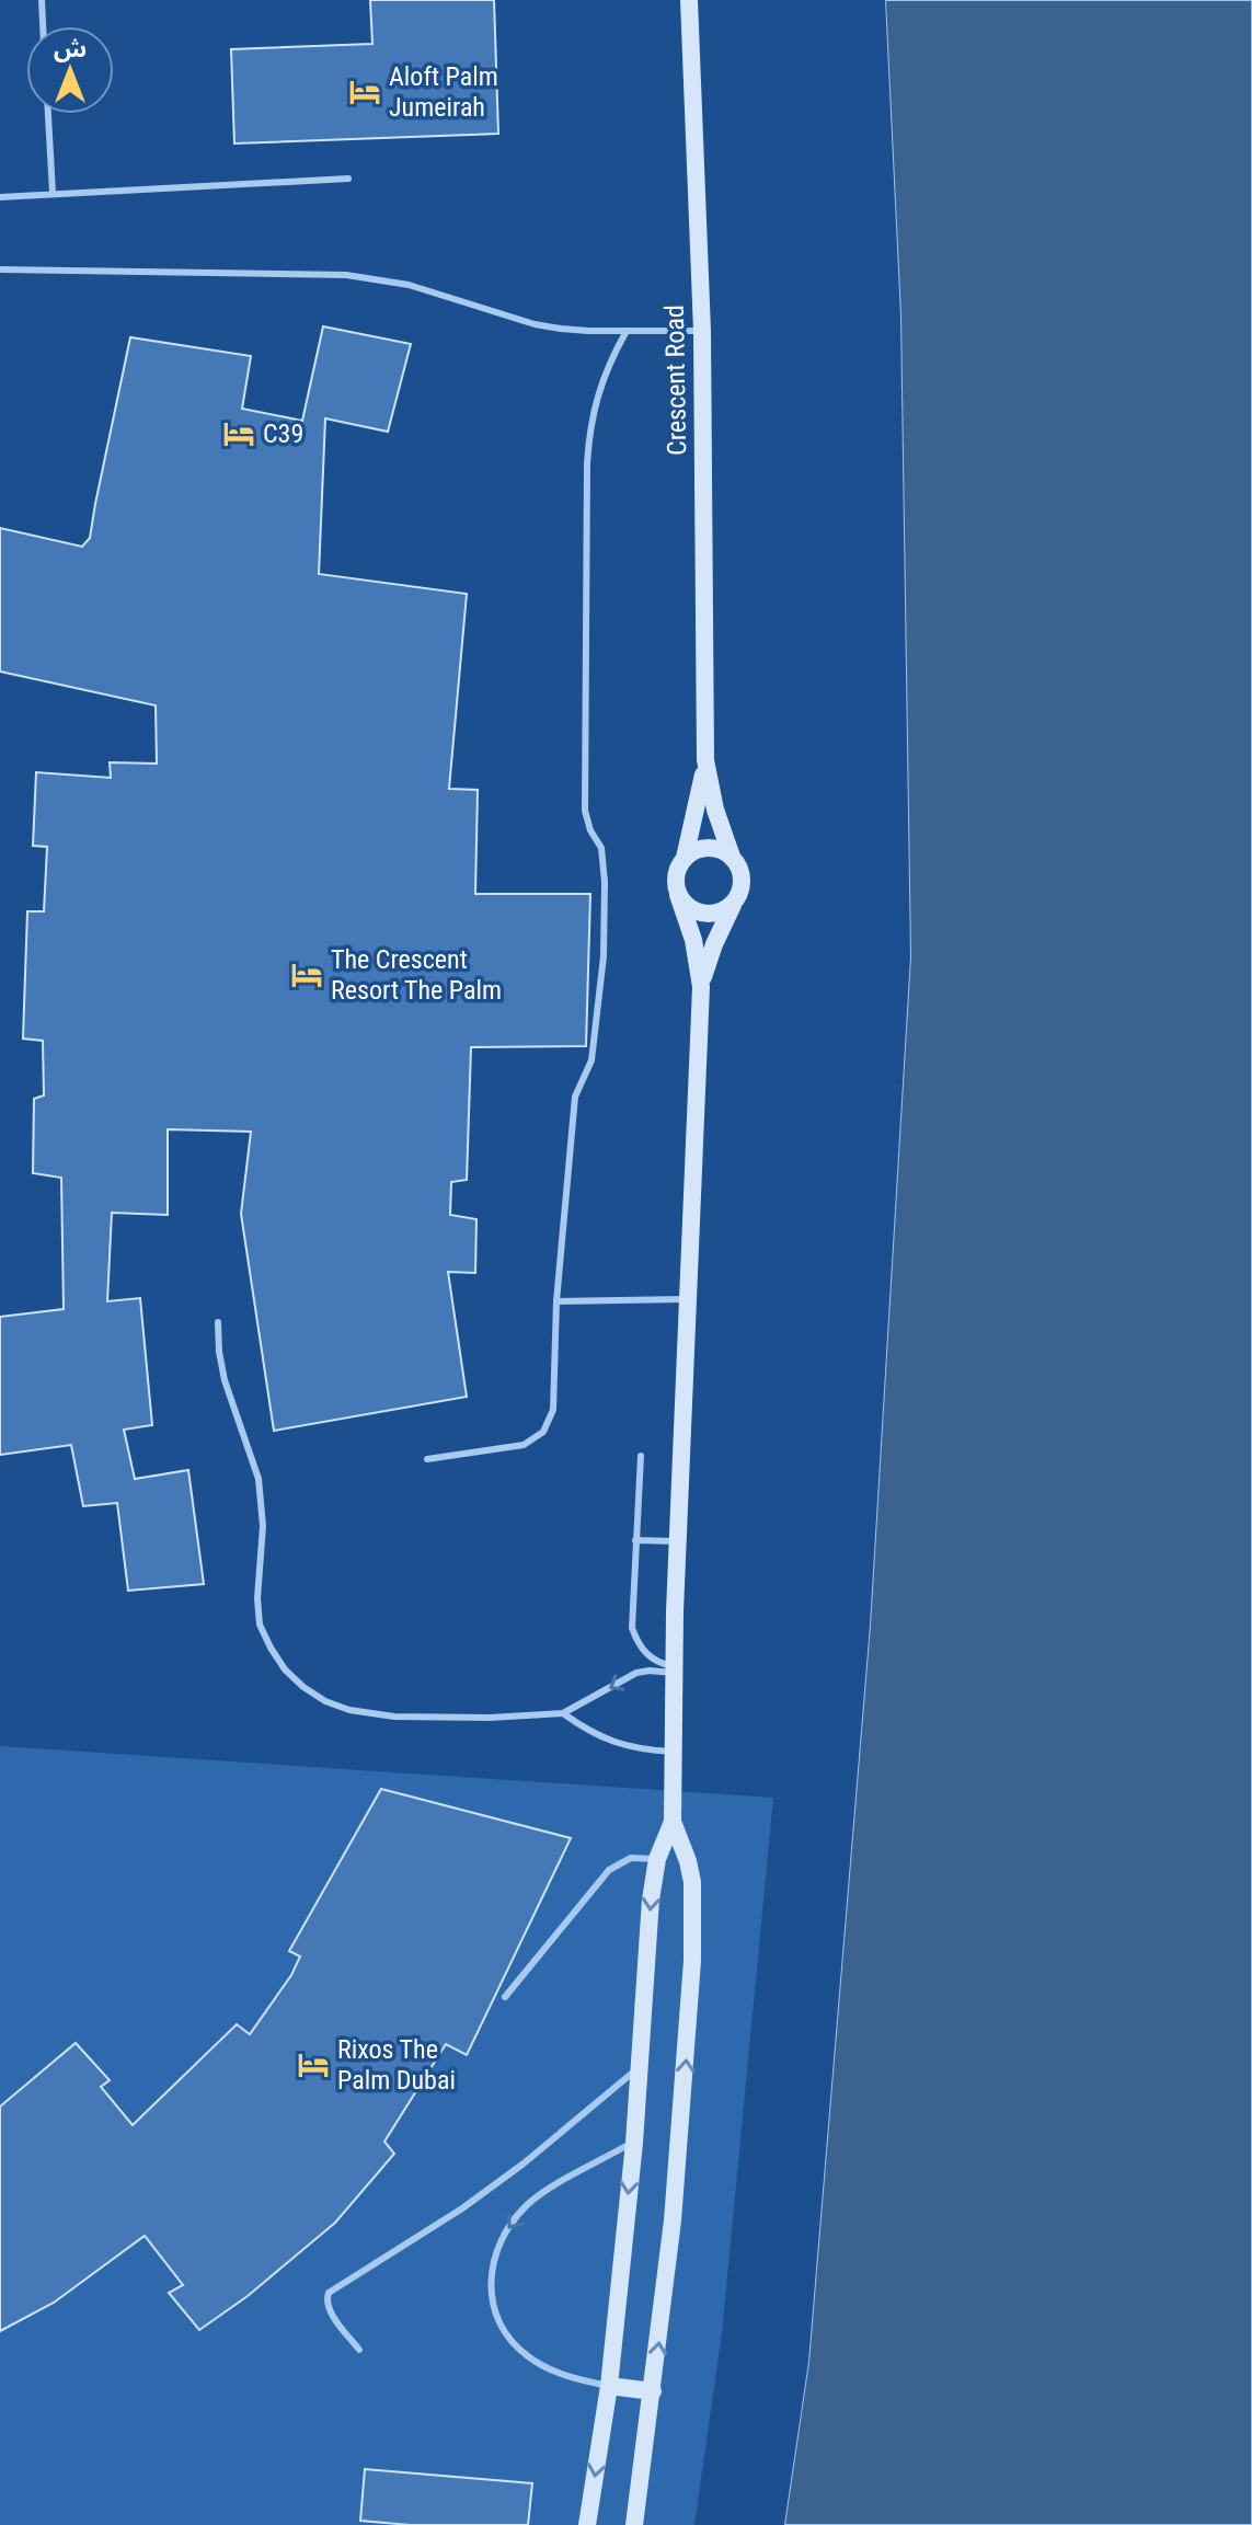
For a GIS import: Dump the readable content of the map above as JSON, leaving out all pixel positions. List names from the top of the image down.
{
  "streets": {
    "main road": ["Crescent Road"]
  },
  "places": {
    "hotel": [
      "Aloft Palm Jumeirah",
      "C39",
      "The Crescent Resort The Palm",
      "Rixos The Palm Dubai"
    ]
  },
  "north": "top"
}
